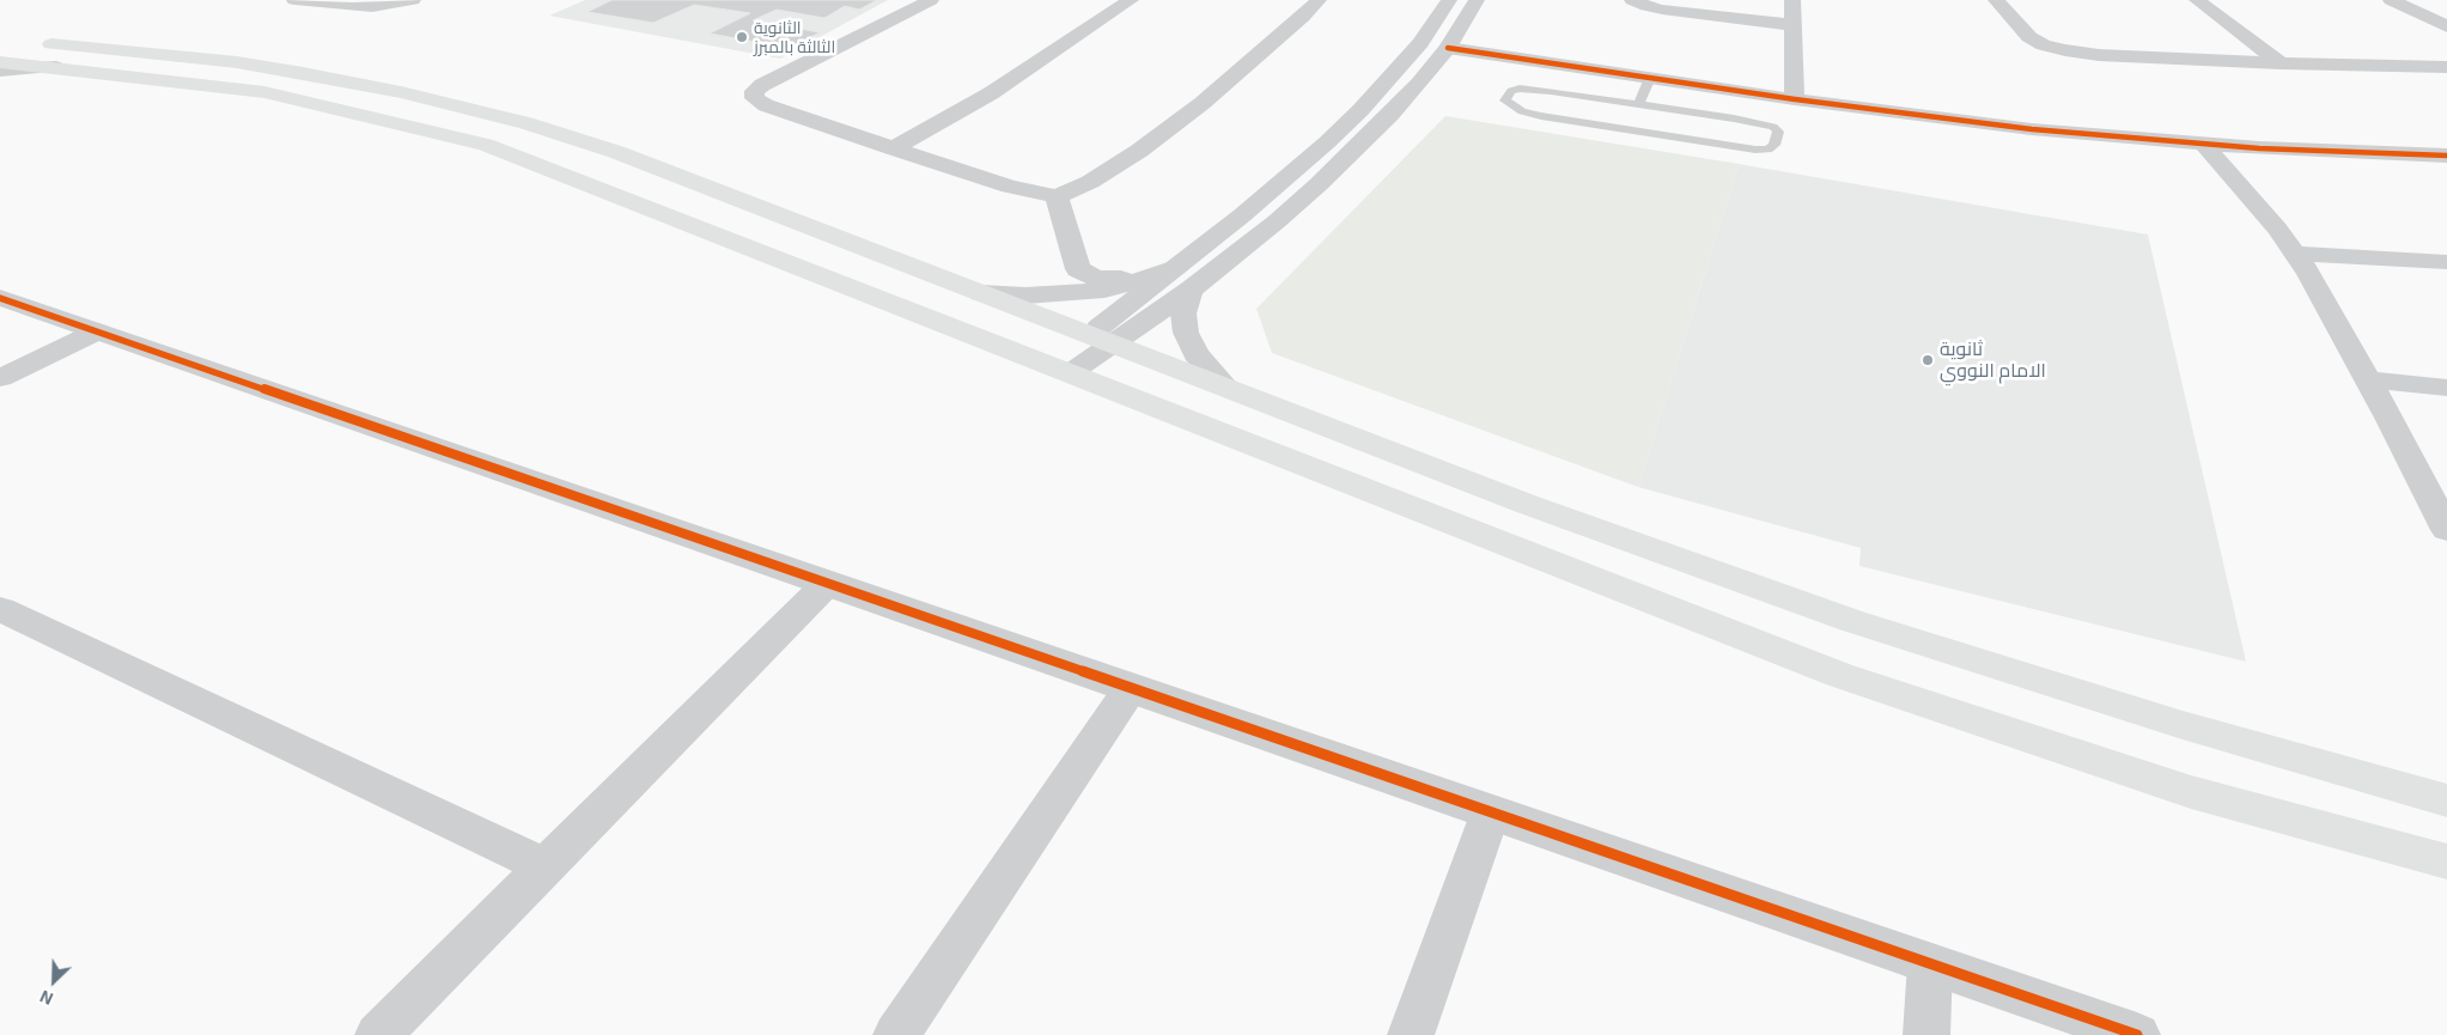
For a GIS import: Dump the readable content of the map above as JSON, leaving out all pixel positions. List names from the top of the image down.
{
  "places": ["الثانوية الثالثة بالمبرز", "ثانوية الامام النووي"],
  "north": "bottom left"
}
